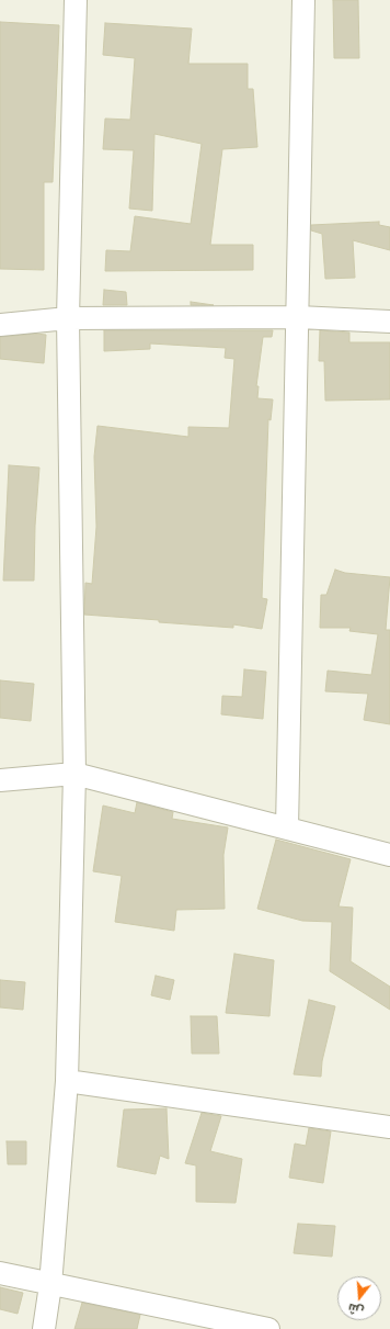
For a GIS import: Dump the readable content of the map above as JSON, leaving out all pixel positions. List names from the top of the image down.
{
  "north": "bottom"
}
